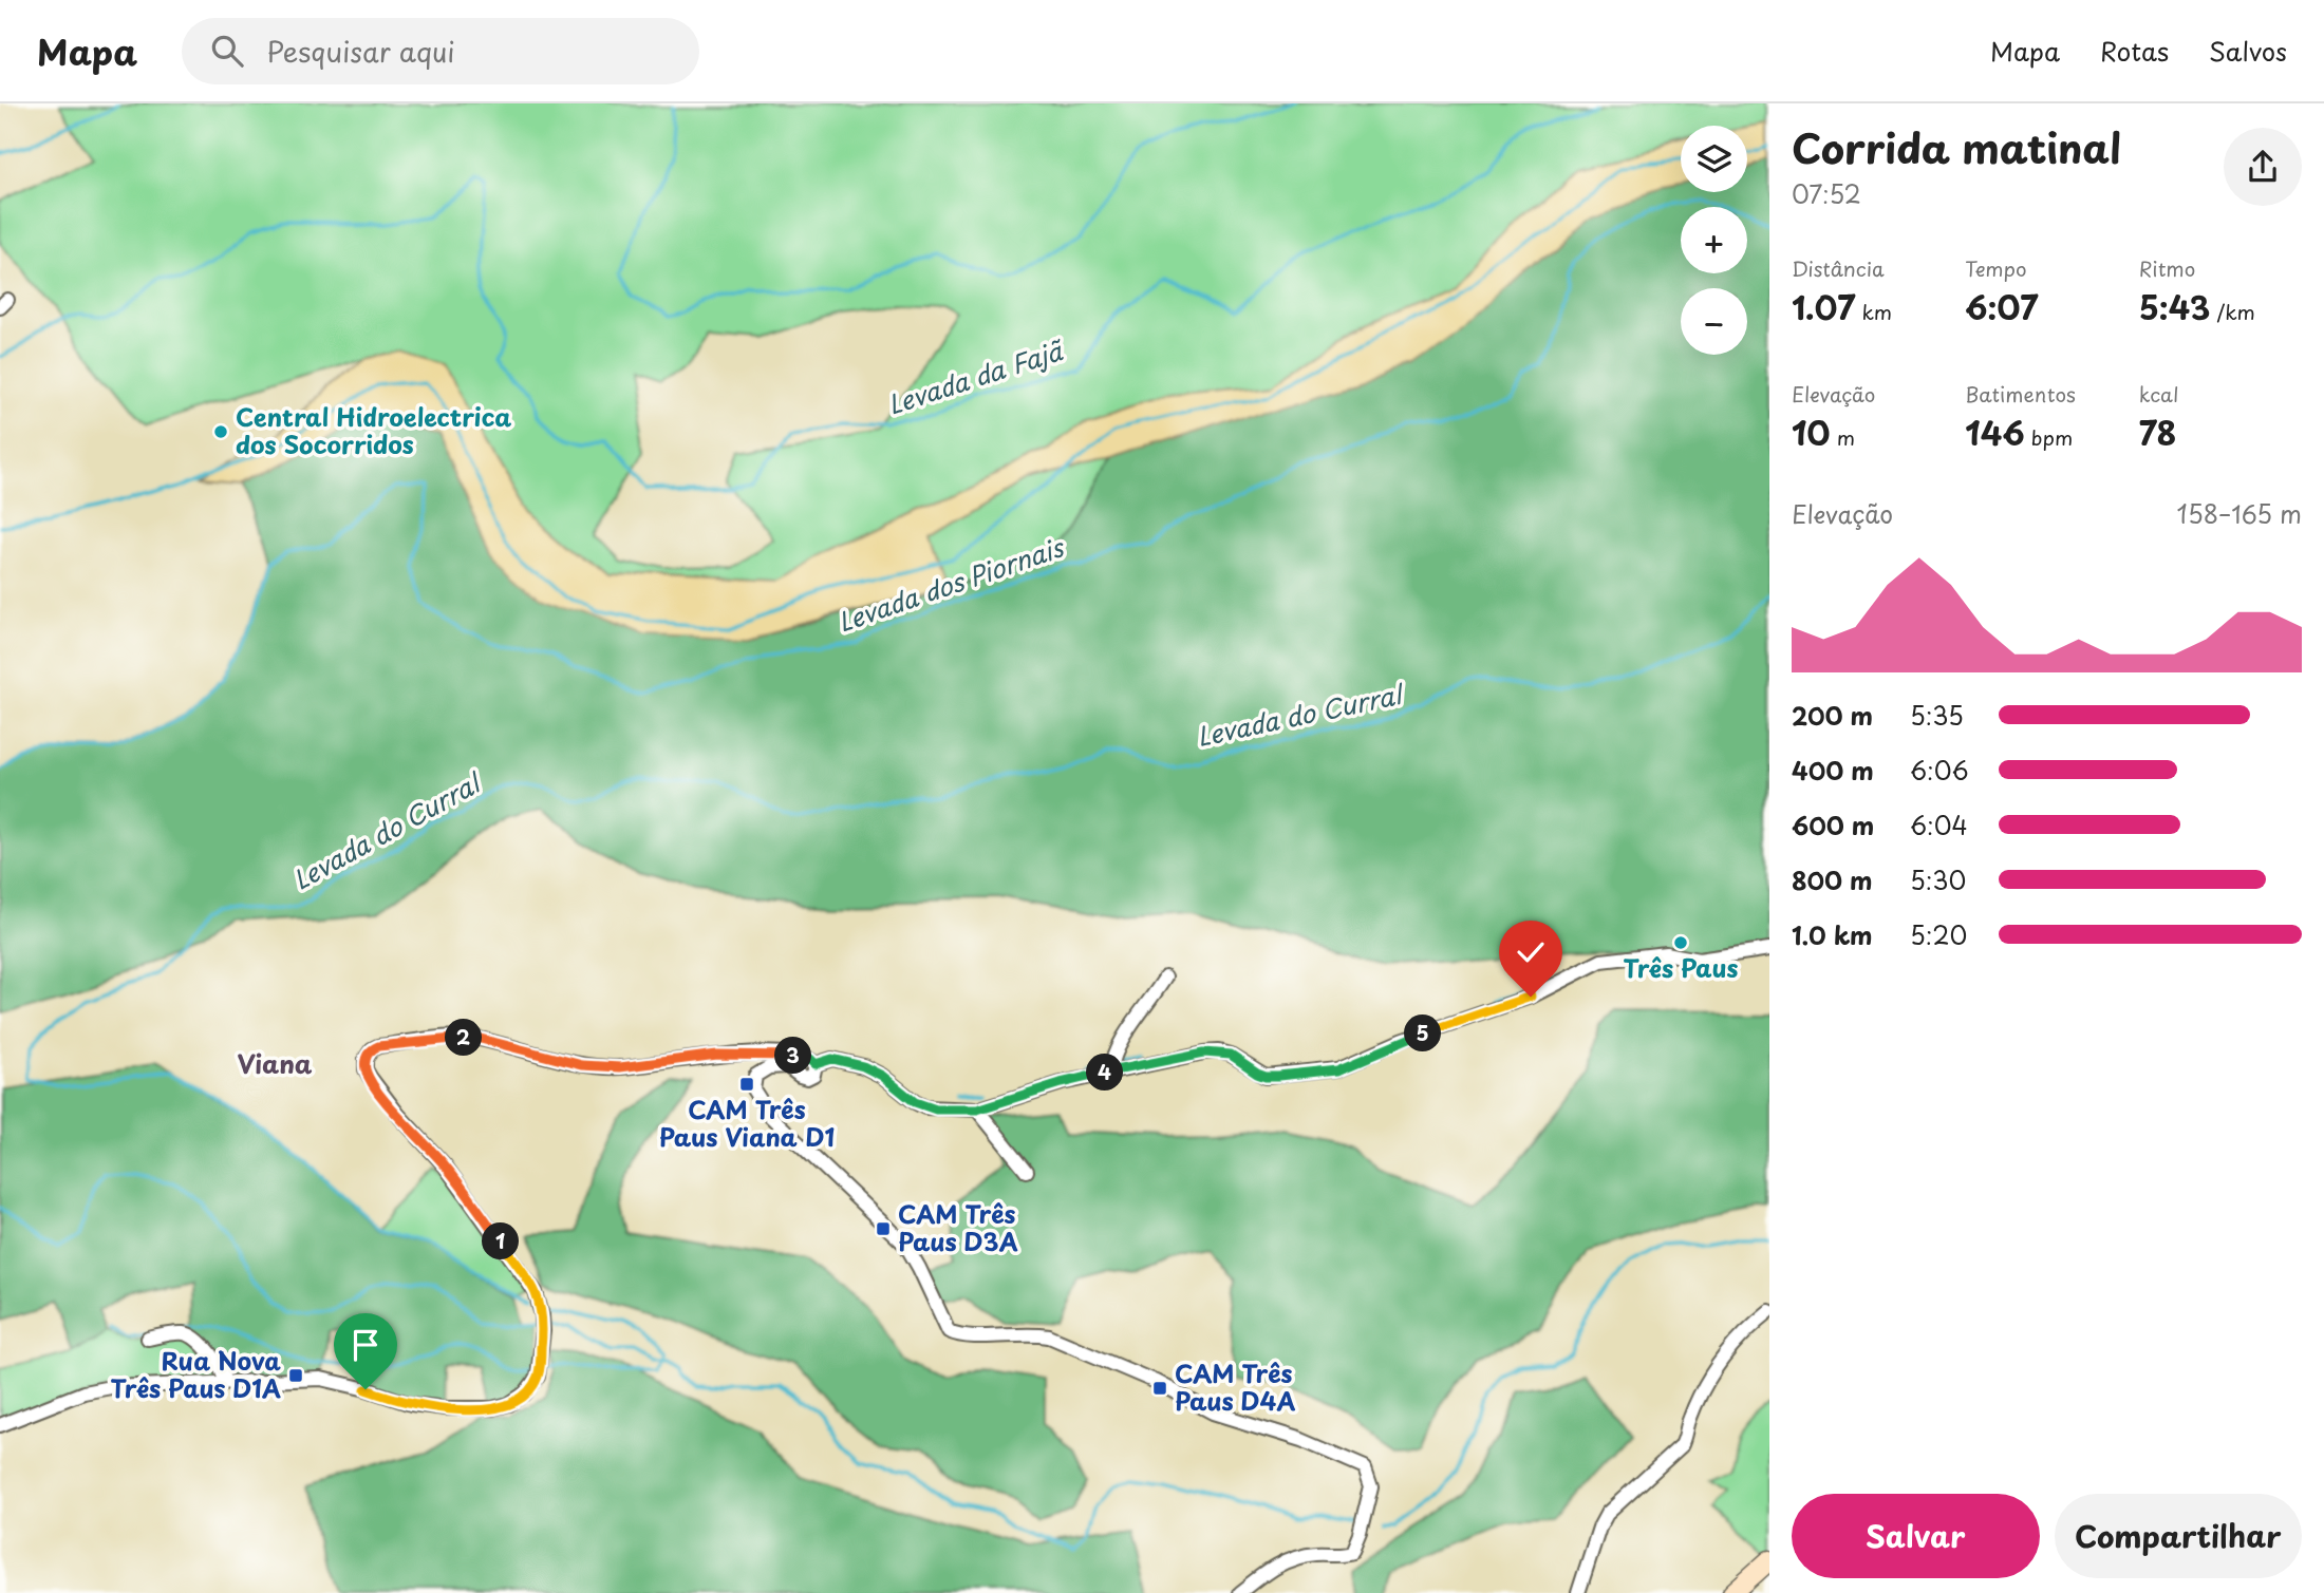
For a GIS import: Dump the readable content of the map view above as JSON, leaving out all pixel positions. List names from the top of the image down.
{
  "districts": ["Viana"],
  "water": ["Levada da Fajã", "Levada dos Piornais", "Levada do Curral"],
  "places": {
    "other": ["Central Hidroelectrica dos Socorridos", "Três Paus"],
    "transit": [
      "CAM Três Paus Viana D1",
      "CAM Três Paus D3A",
      "Rua Nova Três Paus D1A",
      "CAM Três Paus D4A"
    ]
  },
  "page": {
    "header": "Mapa",
    "search": "Pesquisar aqui",
    "nav": ["Mapa", "Rotas", "Salvos"],
    "heading": ["Corrida matinal", "07:52"],
    "map_buttons": ["+", "−"],
    "stats": [
      ["Distância", "1.07 km"],
      ["Tempo", "6:07"],
      ["Ritmo", "5:43 /km"],
      ["Elevação", "10 m"],
      ["Batimentos", "146 bpm"],
      ["kcal", "78"]
    ],
    "chart": ["Elevação", "158–165 m"],
    "list": [
      {
        "name": "200 m",
        "note": "5:35"
      },
      {
        "name": "400 m",
        "note": "6:06"
      },
      {
        "name": "600 m",
        "note": "6:04"
      },
      {
        "name": "800 m",
        "note": "5:30"
      },
      {
        "name": "1.0 km",
        "note": "5:20"
      }
    ],
    "pins": [
      "5",
      "2",
      "3",
      "4",
      "1"
    ],
    "buttons": ["Salvar", "Compartilhar"]
  }
}
